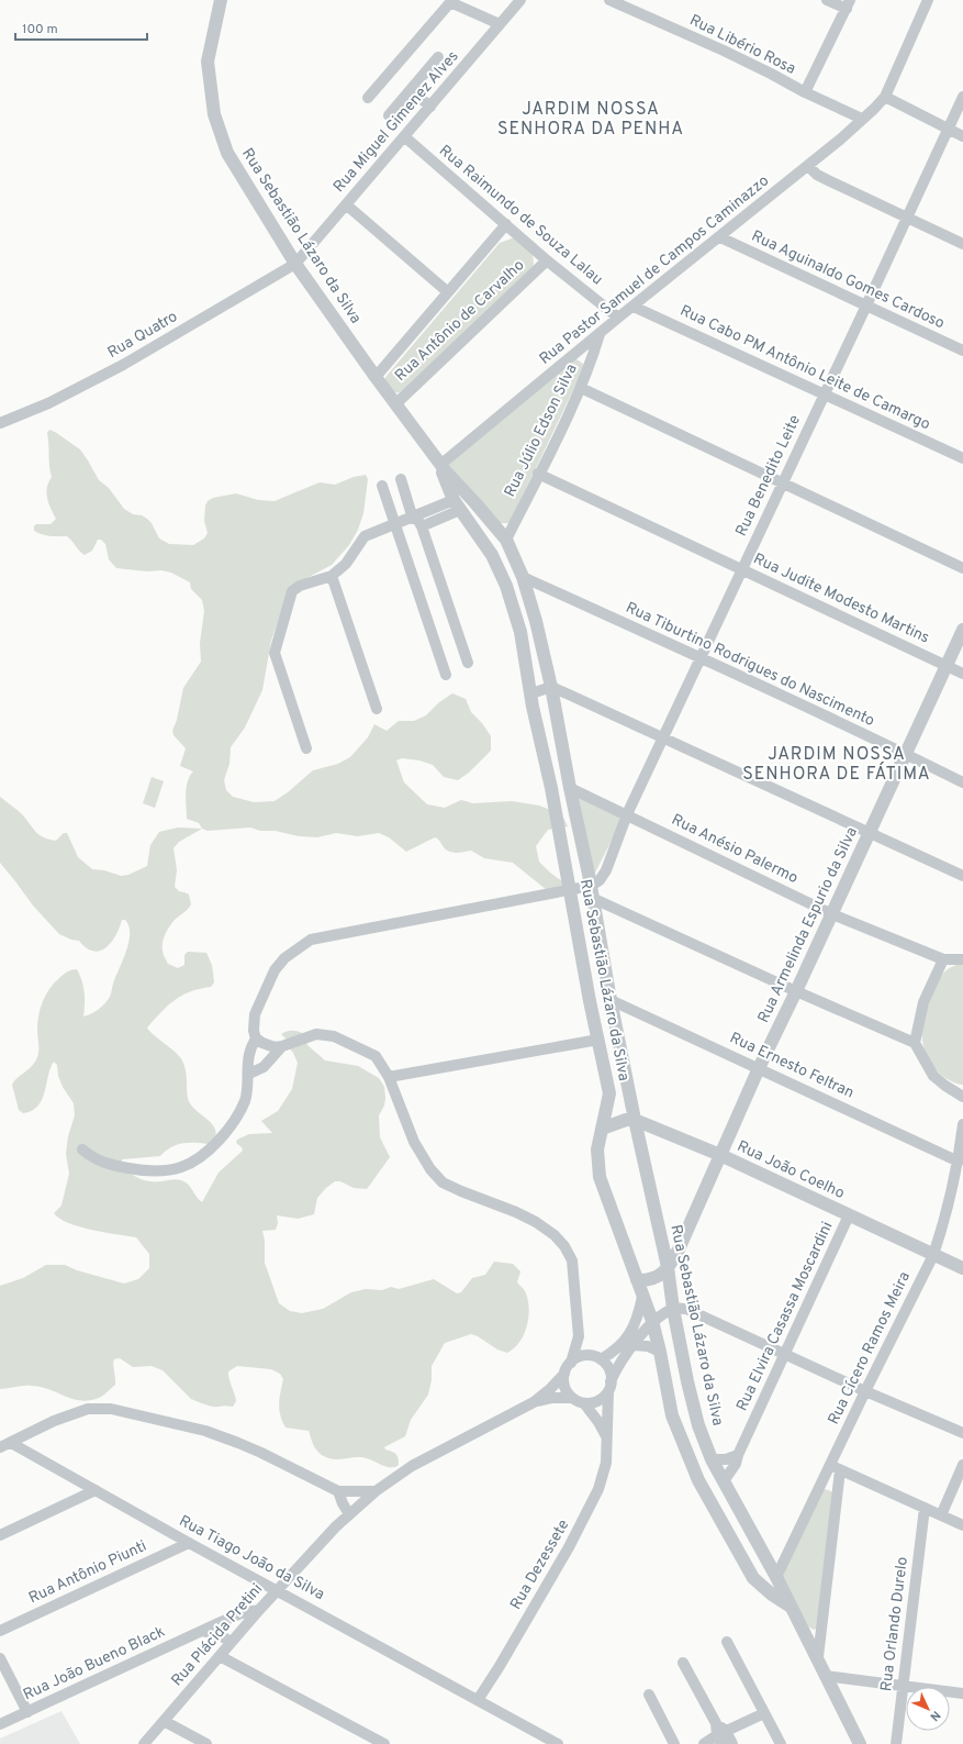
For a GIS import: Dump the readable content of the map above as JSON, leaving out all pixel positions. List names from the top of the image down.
{
  "streets": {
    "street": [
      "Rua Libério Rosa",
      "Rua Miguel Gimenez Alves",
      "Rua Raimundo de Souza Lalau",
      "Rua Sebastião Lázaro da Silva",
      "Rua Pastor Samuel de Campos Caminazzo",
      "Rua Aguinaldo Gomes Cardoso",
      "Rua Antônio de Carvalho",
      "Rua Quatro",
      "Rua Cabo PM Antônio Leite de Camargo",
      "Rua Júlio Edson Silva",
      "Rua Benedito Leite",
      "Rua Judite Modesto Martins",
      "Rua Tiburtino Rodrigues do Nascimento",
      "Rua Anésio Palermo",
      "Rua Armelinda Espurio da Silva",
      "Rua Ernesto Feltran",
      "Rua João Coelho",
      "Rua Elvira Casassa Moscardini",
      "Rua Cícero Ramos Meira",
      "Rua Tiago João da Silva",
      "Rua Dezessete",
      "Rua Antônio Piunti",
      "Rua Orlando Durelo",
      "Rua Plácida Pretini",
      "Rua João Bueno Black"
    ]
  },
  "crossings": [
    ["Rua Libério Rosa", "Rua Pastor Samuel de Campos Caminazzo"],
    ["Rua Miguel Gimenez Alves", "Rua Raimundo de Souza Lalau"],
    ["Rua Miguel Gimenez Alves", "Rua Sebastião Lázaro da Silva"],
    ["Rua Miguel Gimenez Alves", "Rua Quatro"],
    ["Rua Raimundo de Souza Lalau", "Rua Pastor Samuel de Campos Caminazzo"],
    ["Rua Raimundo de Souza Lalau", "Rua Antônio de Carvalho"],
    ["Rua Sebastião Lázaro da Silva", "Rua Pastor Samuel de Campos Caminazzo"],
    ["Rua Sebastião Lázaro da Silva", "Rua Antônio de Carvalho"],
    ["Rua Sebastião Lázaro da Silva", "Rua Quatro"],
    ["Rua Sebastião Lázaro da Silva", "Rua Júlio Edson Silva"],
    ["Rua Sebastião Lázaro da Silva", "Rua Benedito Leite"],
    ["Rua Sebastião Lázaro da Silva", "Rua Tiburtino Rodrigues do Nascimento"],
    ["Rua Sebastião Lázaro da Silva", "Rua Anésio Palermo"],
    ["Rua Sebastião Lázaro da Silva", "Rua Armelinda Espurio da Silva"],
    ["Rua Sebastião Lázaro da Silva", "Rua Ernesto Feltran"],
    ["Rua Sebastião Lázaro da Silva", "Rua João Coelho"],
    ["Rua Sebastião Lázaro da Silva", "Rua Elvira Casassa Moscardini"],
    ["Rua Sebastião Lázaro da Silva", "Rua Cícero Ramos Meira"],
    ["Rua Pastor Samuel de Campos Caminazzo", "Rua Aguinaldo Gomes Cardoso"],
    ["Rua Pastor Samuel de Campos Caminazzo", "Rua Cabo PM Antônio Leite de Camargo"],
    ["Rua Pastor Samuel de Campos Caminazzo", "Rua Júlio Edson Silva"],
    ["Rua Aguinaldo Gomes Cardoso", "Rua Benedito Leite"],
    ["Rua Cabo PM Antônio Leite de Camargo", "Rua Benedito Leite"],
    ["Rua Júlio Edson Silva", "Rua Judite Modesto Martins"],
    ["Rua Benedito Leite", "Rua Judite Modesto Martins"],
    ["Rua Benedito Leite", "Rua Tiburtino Rodrigues do Nascimento"],
    ["Rua Benedito Leite", "Rua Anésio Palermo"],
    ["Rua Judite Modesto Martins", "Rua Armelinda Espurio da Silva"],
    ["Rua Tiburtino Rodrigues do Nascimento", "Rua Armelinda Espurio da Silva"],
    ["Rua Anésio Palermo", "Rua Armelinda Espurio da Silva"],
    ["Rua Armelinda Espurio da Silva", "Rua Ernesto Feltran"],
    ["Rua Armelinda Espurio da Silva", "Rua João Coelho"],
    ["Rua Ernesto Feltran", "Rua Cícero Ramos Meira"],
    ["Rua João Coelho", "Rua Elvira Casassa Moscardini"],
    ["Rua João Coelho", "Rua Cícero Ramos Meira"],
    ["Rua Tiago João da Silva", "Rua Dezessete"],
    ["Rua Tiago João da Silva", "Rua Antônio Piunti"],
    ["Rua Tiago João da Silva", "Rua Plácida Pretini"],
    ["Rua Dezessete", "Rua Plácida Pretini"],
    ["Rua Plácida Pretini", "Rua João Bueno Black"]
  ],
  "districts": ["JARDIM NOSSA SENHORA DA PENHA", "JARDIM NOSSA SENHORA DE FÁTIMA"],
  "scale_bar": "100 m",
  "north": "bottom right"
}
